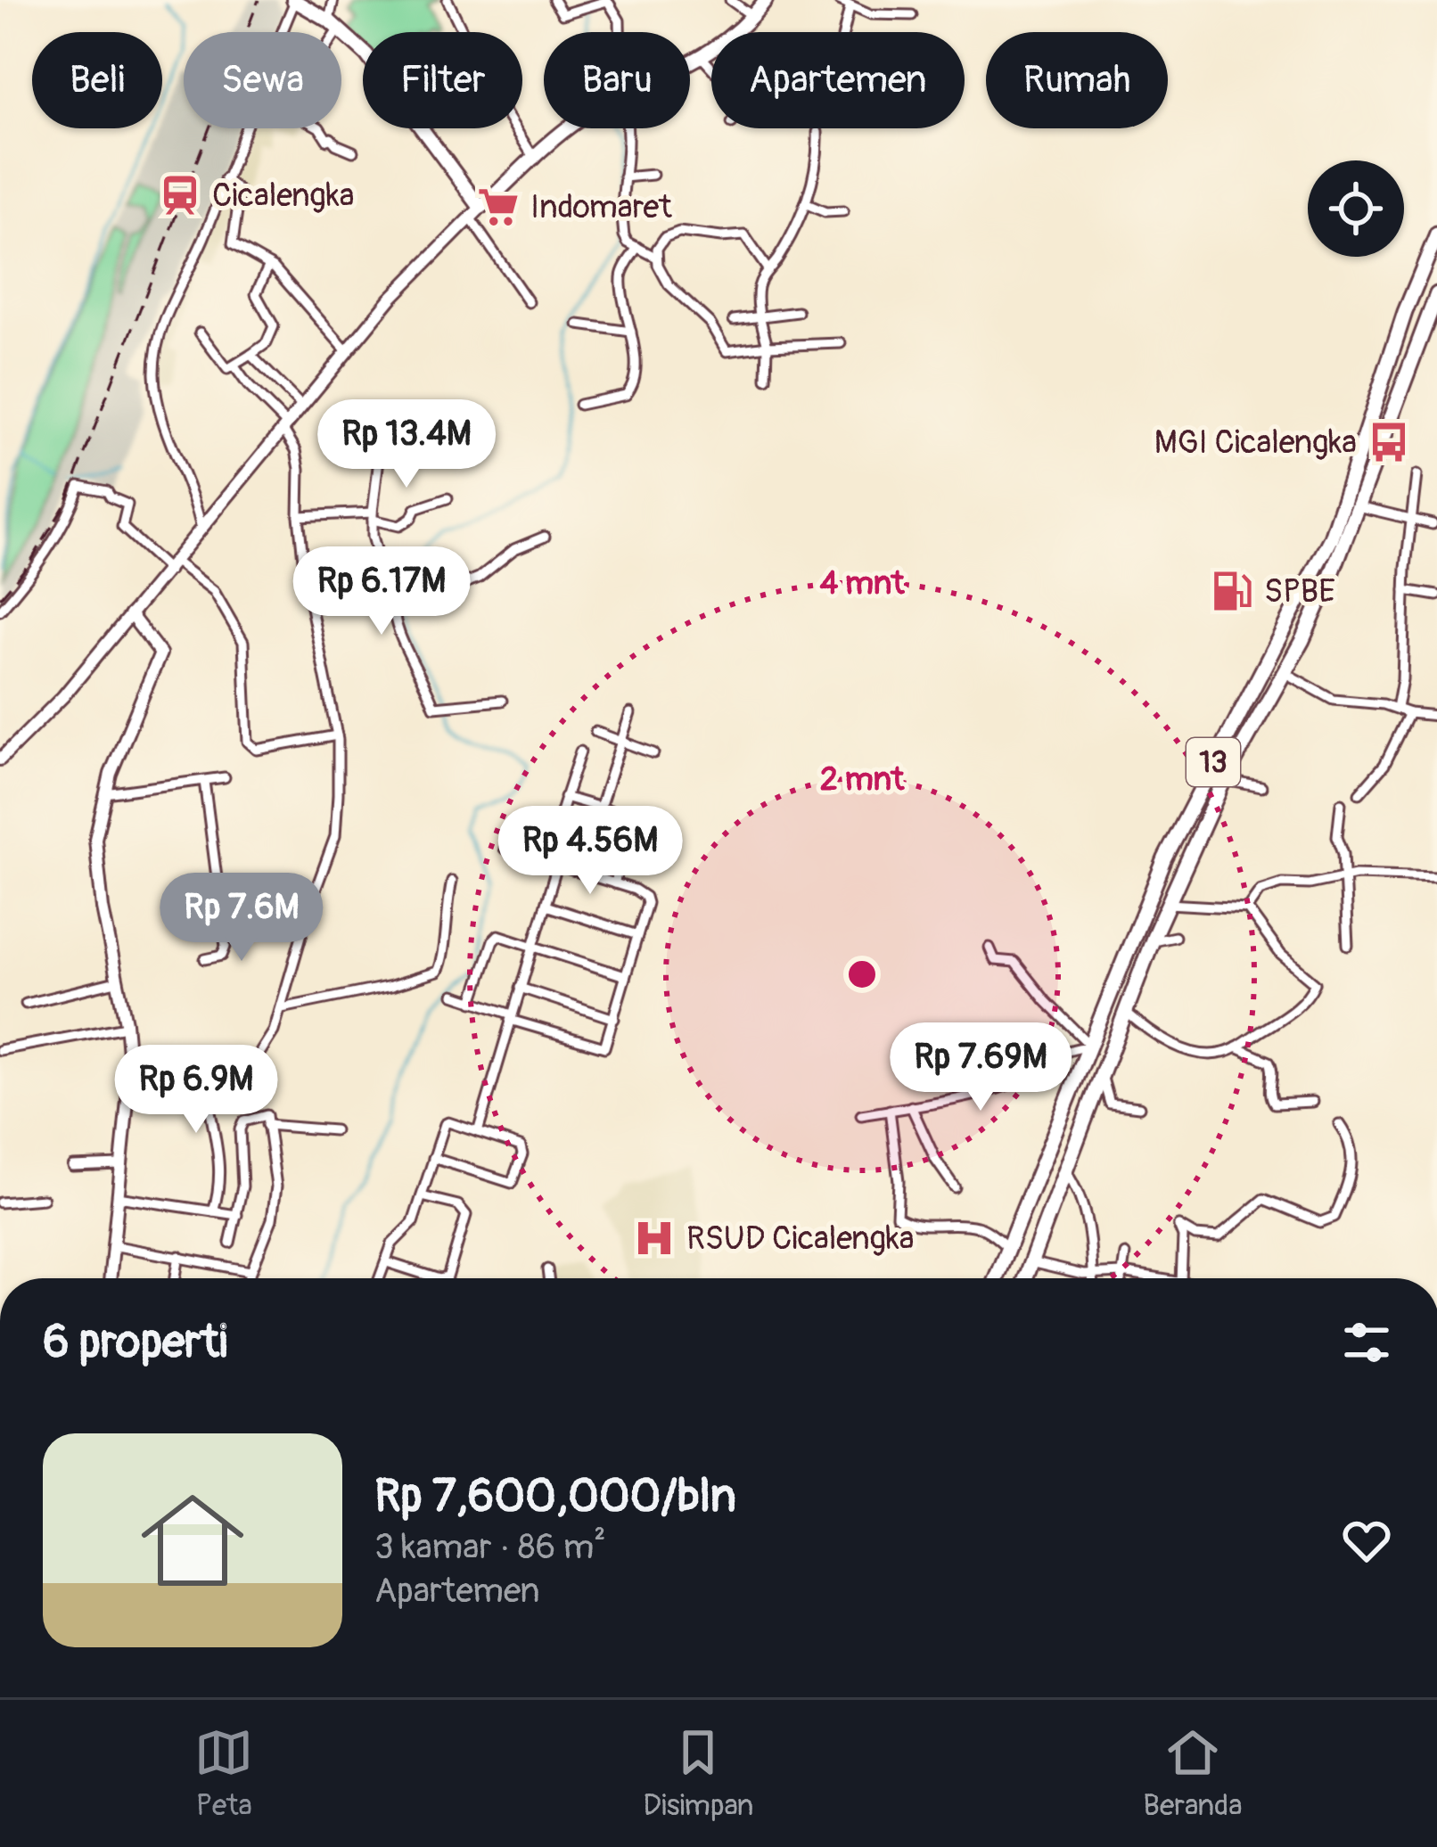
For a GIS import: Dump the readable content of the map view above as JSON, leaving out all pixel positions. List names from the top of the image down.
{
  "streets": {
    "highway": ["13"]
  },
  "places": {
    "station": ["Cicalengka"],
    "supermarket": ["Indomaret"],
    "bus stop": ["MGI Cicalengka"],
    "fuel station": ["SPBE"],
    "hospital": ["RSUD Cicalengka"]
  },
  "page": {
    "chip": [
      "Beli",
      "Sewa",
      "Filter",
      "Baru",
      "Apartemen",
      "Rumah"
    ],
    "price": [
      "Rp 13.4M",
      "Rp 6.17M",
      "Rp 4.56M",
      "Rp 7.6M",
      "Rp 7.69M",
      "Rp 6.9M"
    ],
    "heading": "6 properti",
    "list": [
      {
        "name": "Rp 7,600,000/bln",
        "note": "3 kamar · 86 m² · Apartemen"
      }
    ],
    "tabs": ["Peta", "Disimpan", "Beranda"]
  },
  "rings": ["4 mnt", "2 mnt"]
}
